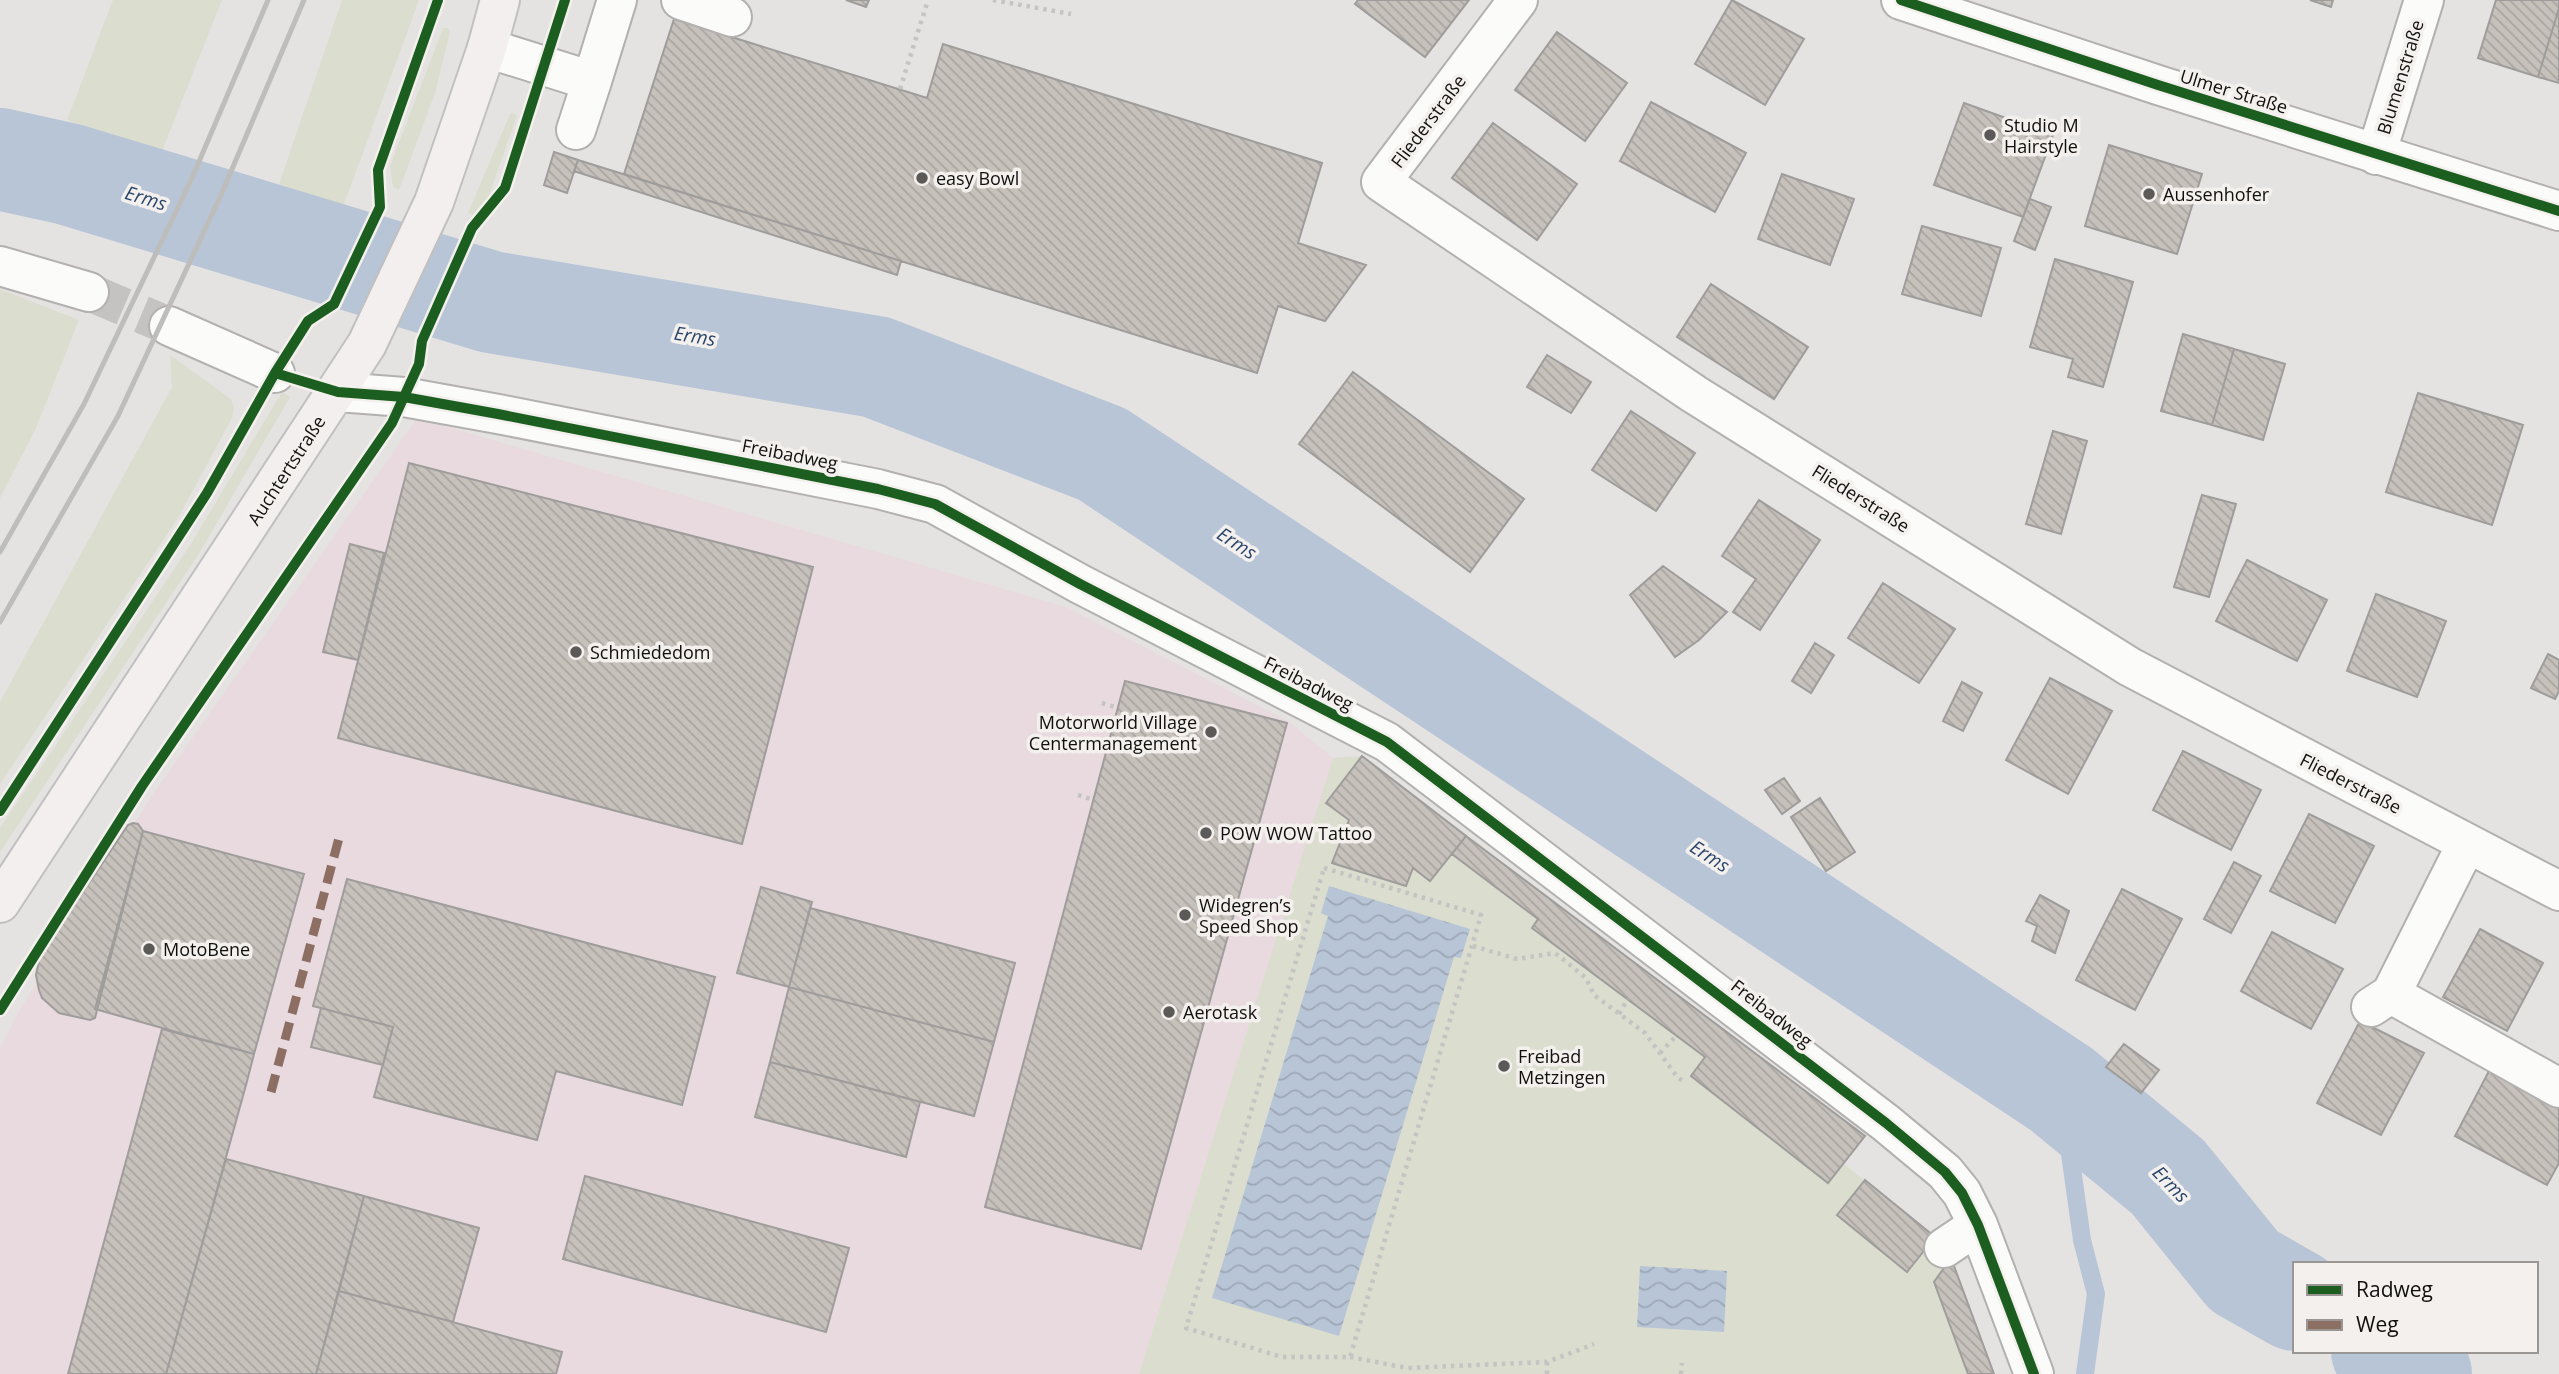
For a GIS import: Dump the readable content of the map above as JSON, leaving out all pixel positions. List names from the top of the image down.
{
  "streets": {
    "main road": ["Auchtertstraße"],
    "street": [
      "Blumenstraße",
      "Ulmer Straße",
      "Fliederstraße",
      "Freibadweg"
    ]
  },
  "crossings": [
    ["Blumenstraße", "Ulmer Straße"],
    ["Freibadweg", "Auchtertstraße"]
  ],
  "water": ["Erms"],
  "places": [
    "Studio M Hairstyle",
    "easy Bowl",
    "Aussenhofer",
    "Schmiededom",
    "Motorworld Village Centermanagement",
    "POW WOW Tattoo",
    "Widegren’s Speed Shop",
    "MotoBene",
    "Aerotask",
    "Freibad Metzingen"
  ],
  "legend": ["Radweg", "Weg"]
}
